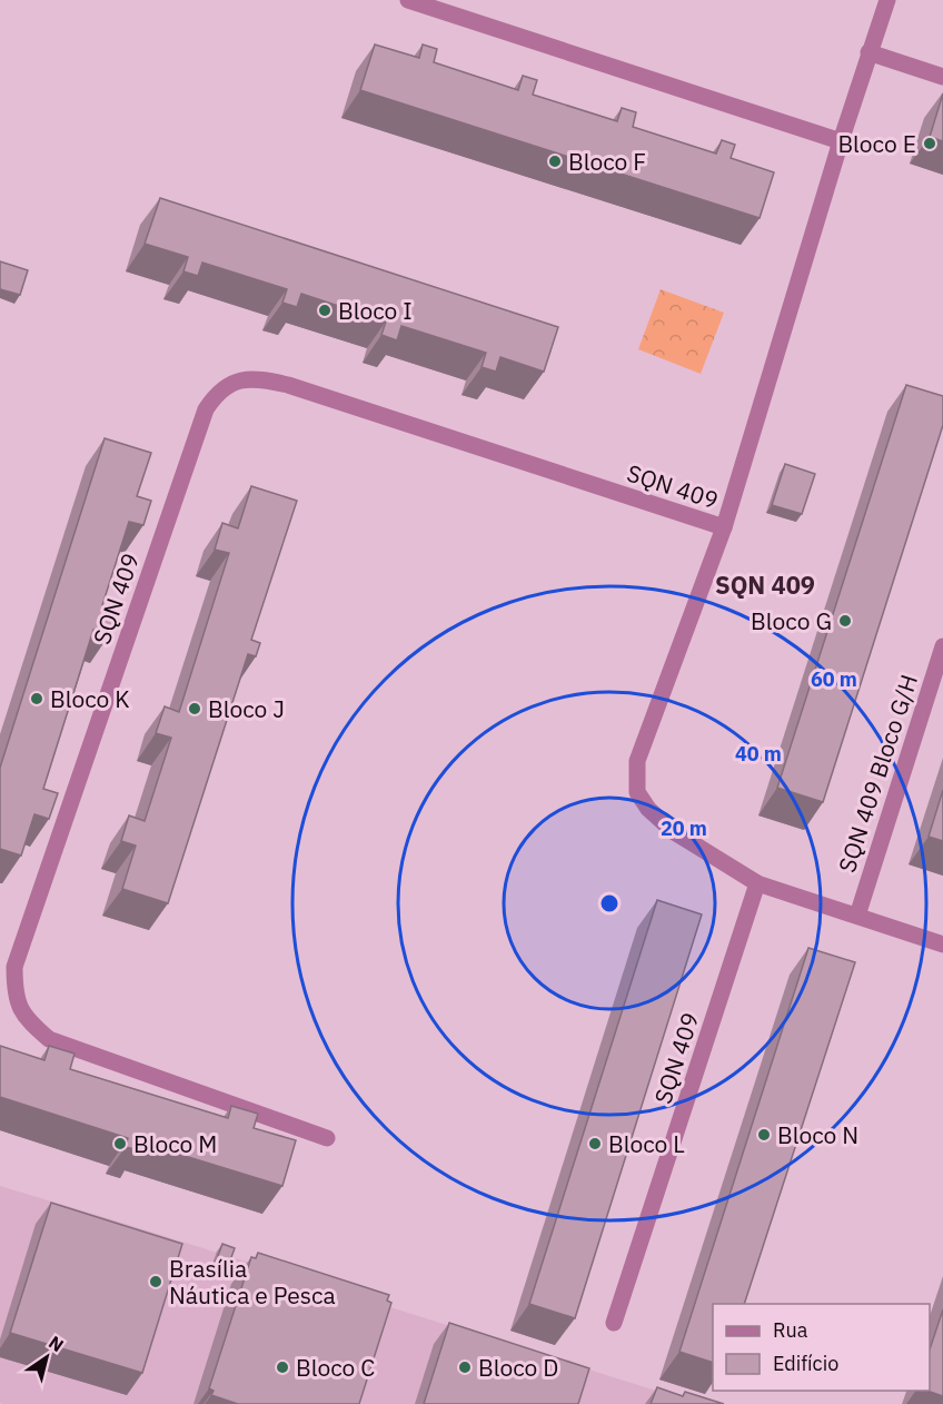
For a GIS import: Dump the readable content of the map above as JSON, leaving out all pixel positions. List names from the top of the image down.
{
  "streets": {
    "street": ["SQN 409", "SQN 409 Bloco G/H"]
  },
  "crossings": [
    ["SQN 409", "SQN 409 Bloco G/H"]
  ],
  "districts": ["SQN 409"],
  "places": [
    "Bloco E",
    "Bloco F",
    "Bloco I",
    "Bloco G",
    "Bloco K",
    "Bloco J",
    "Bloco N",
    "Bloco M",
    "Bloco L",
    "Brasília Náutica e Pesca",
    "Bloco C",
    "Bloco D"
  ],
  "legend": ["Rua", "Edifício"],
  "north": "top right",
  "rings": ["60 m", "40 m", "20 m"]
}
